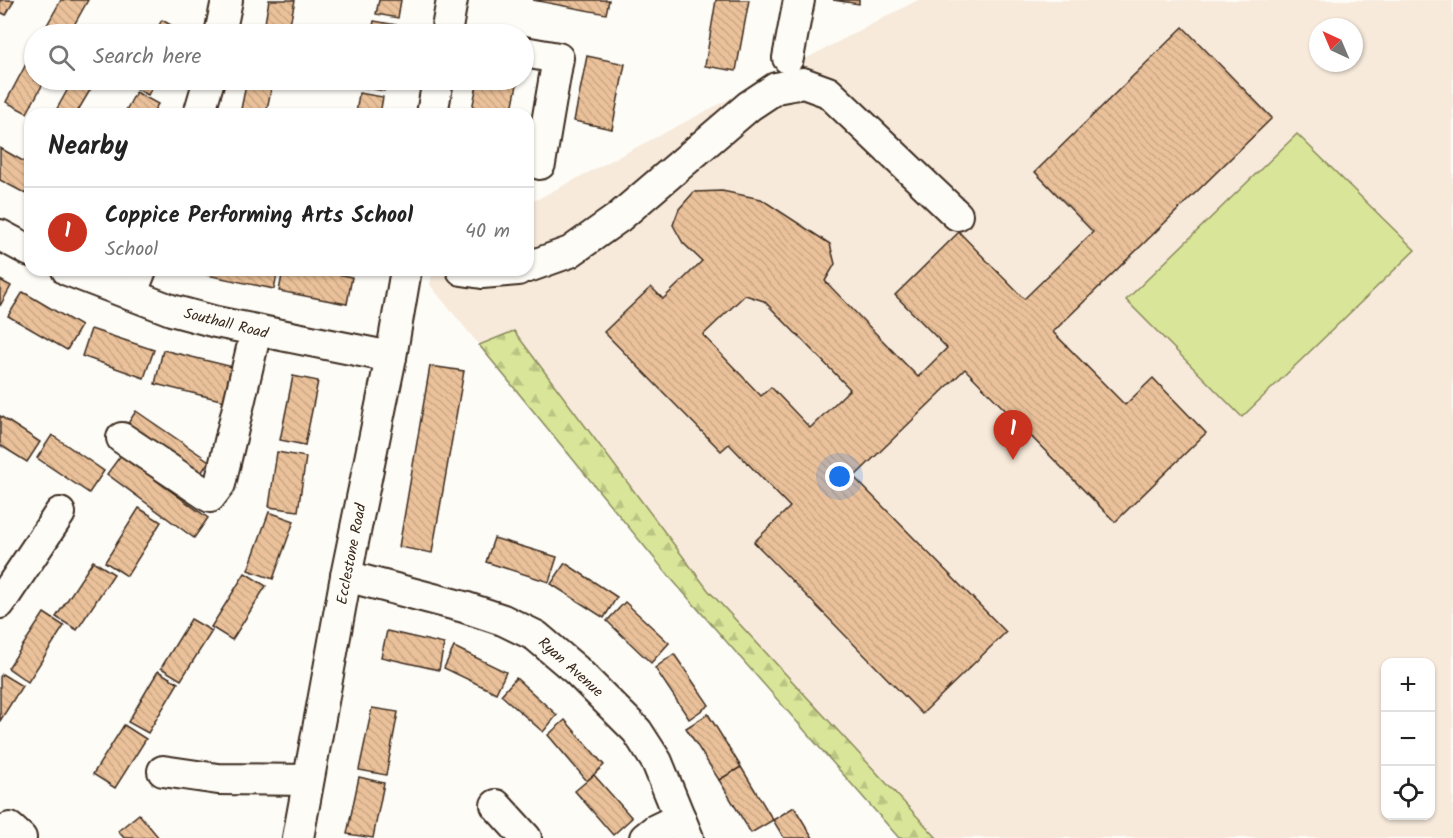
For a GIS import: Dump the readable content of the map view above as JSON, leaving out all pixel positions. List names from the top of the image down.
{
  "streets": {
    "street": ["Southall Road", "Ecclestone Road", "Ryan Avenue"]
  },
  "crossings": [
    ["Southall Road", "Ecclestone Road"],
    ["Ecclestone Road", "Ryan Avenue"]
  ],
  "north": "top left",
  "page": {
    "search": "Search here",
    "heading": "Nearby",
    "list": [
      {
        "mark": "1",
        "name": "Coppice Performing Arts School",
        "note": "School",
        "value": "40 m"
      }
    ],
    "pins": "1",
    "map_buttons": ["+", "−"]
  }
}
